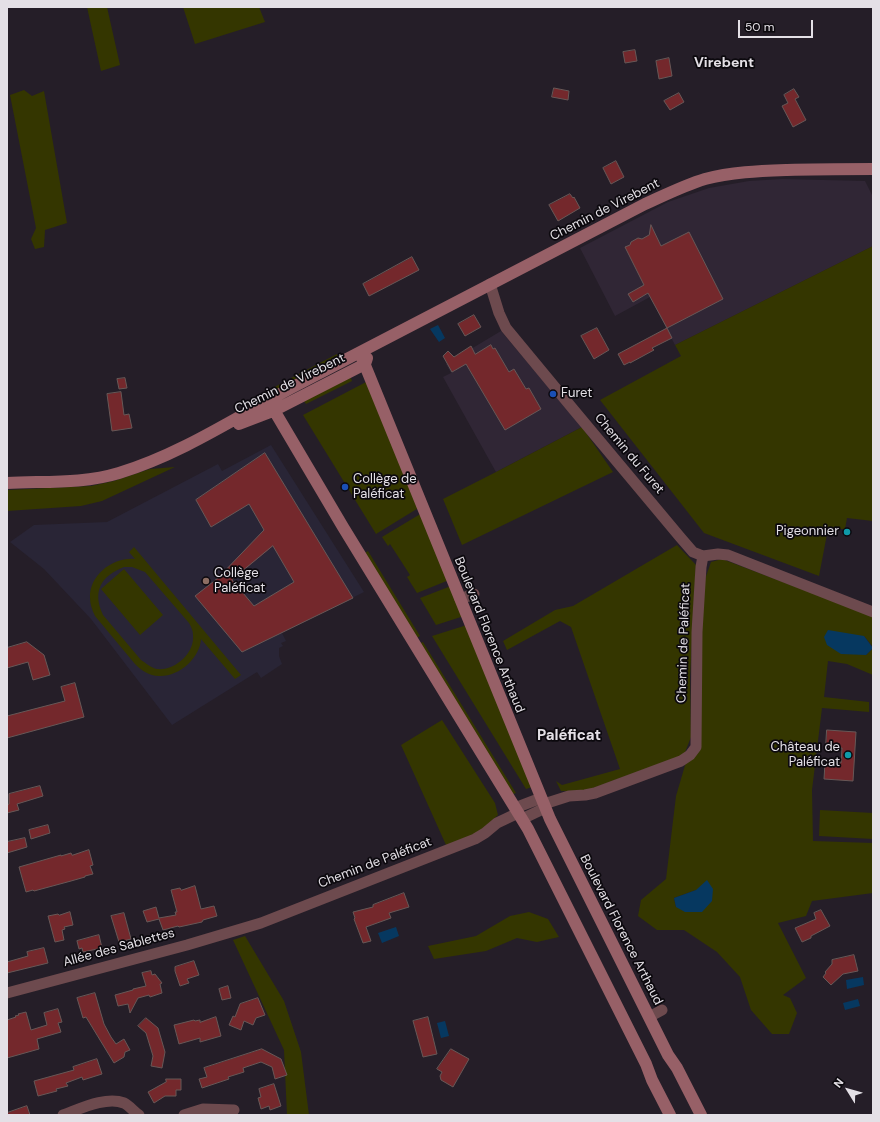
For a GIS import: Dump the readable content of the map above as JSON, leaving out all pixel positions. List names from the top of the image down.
{
  "streets": {
    "street": [
      "Chemin de Virebent",
      "Chemin du Furet",
      "Boulevard Florence Arthaud",
      "Chemin de Paléficat",
      "Allée des Sablettes"
    ]
  },
  "crossings": [
    ["Chemin de Virebent", "Chemin du Furet"],
    ["Chemin de Virebent", "Boulevard Florence Arthaud"],
    ["Chemin du Furet", "Chemin de Paléficat"],
    ["Boulevard Florence Arthaud", "Chemin de Paléficat"],
    ["Chemin de Paléficat", "Allée des Sablettes"]
  ],
  "districts": ["Virebent", "Paléficat"],
  "places": [
    "Furet",
    "Collège de Paléficat",
    "Pigeonnier",
    "Collège Paléficat",
    "Château de Paléficat"
  ],
  "scale_bar": "50 m",
  "north": "top left"
}
